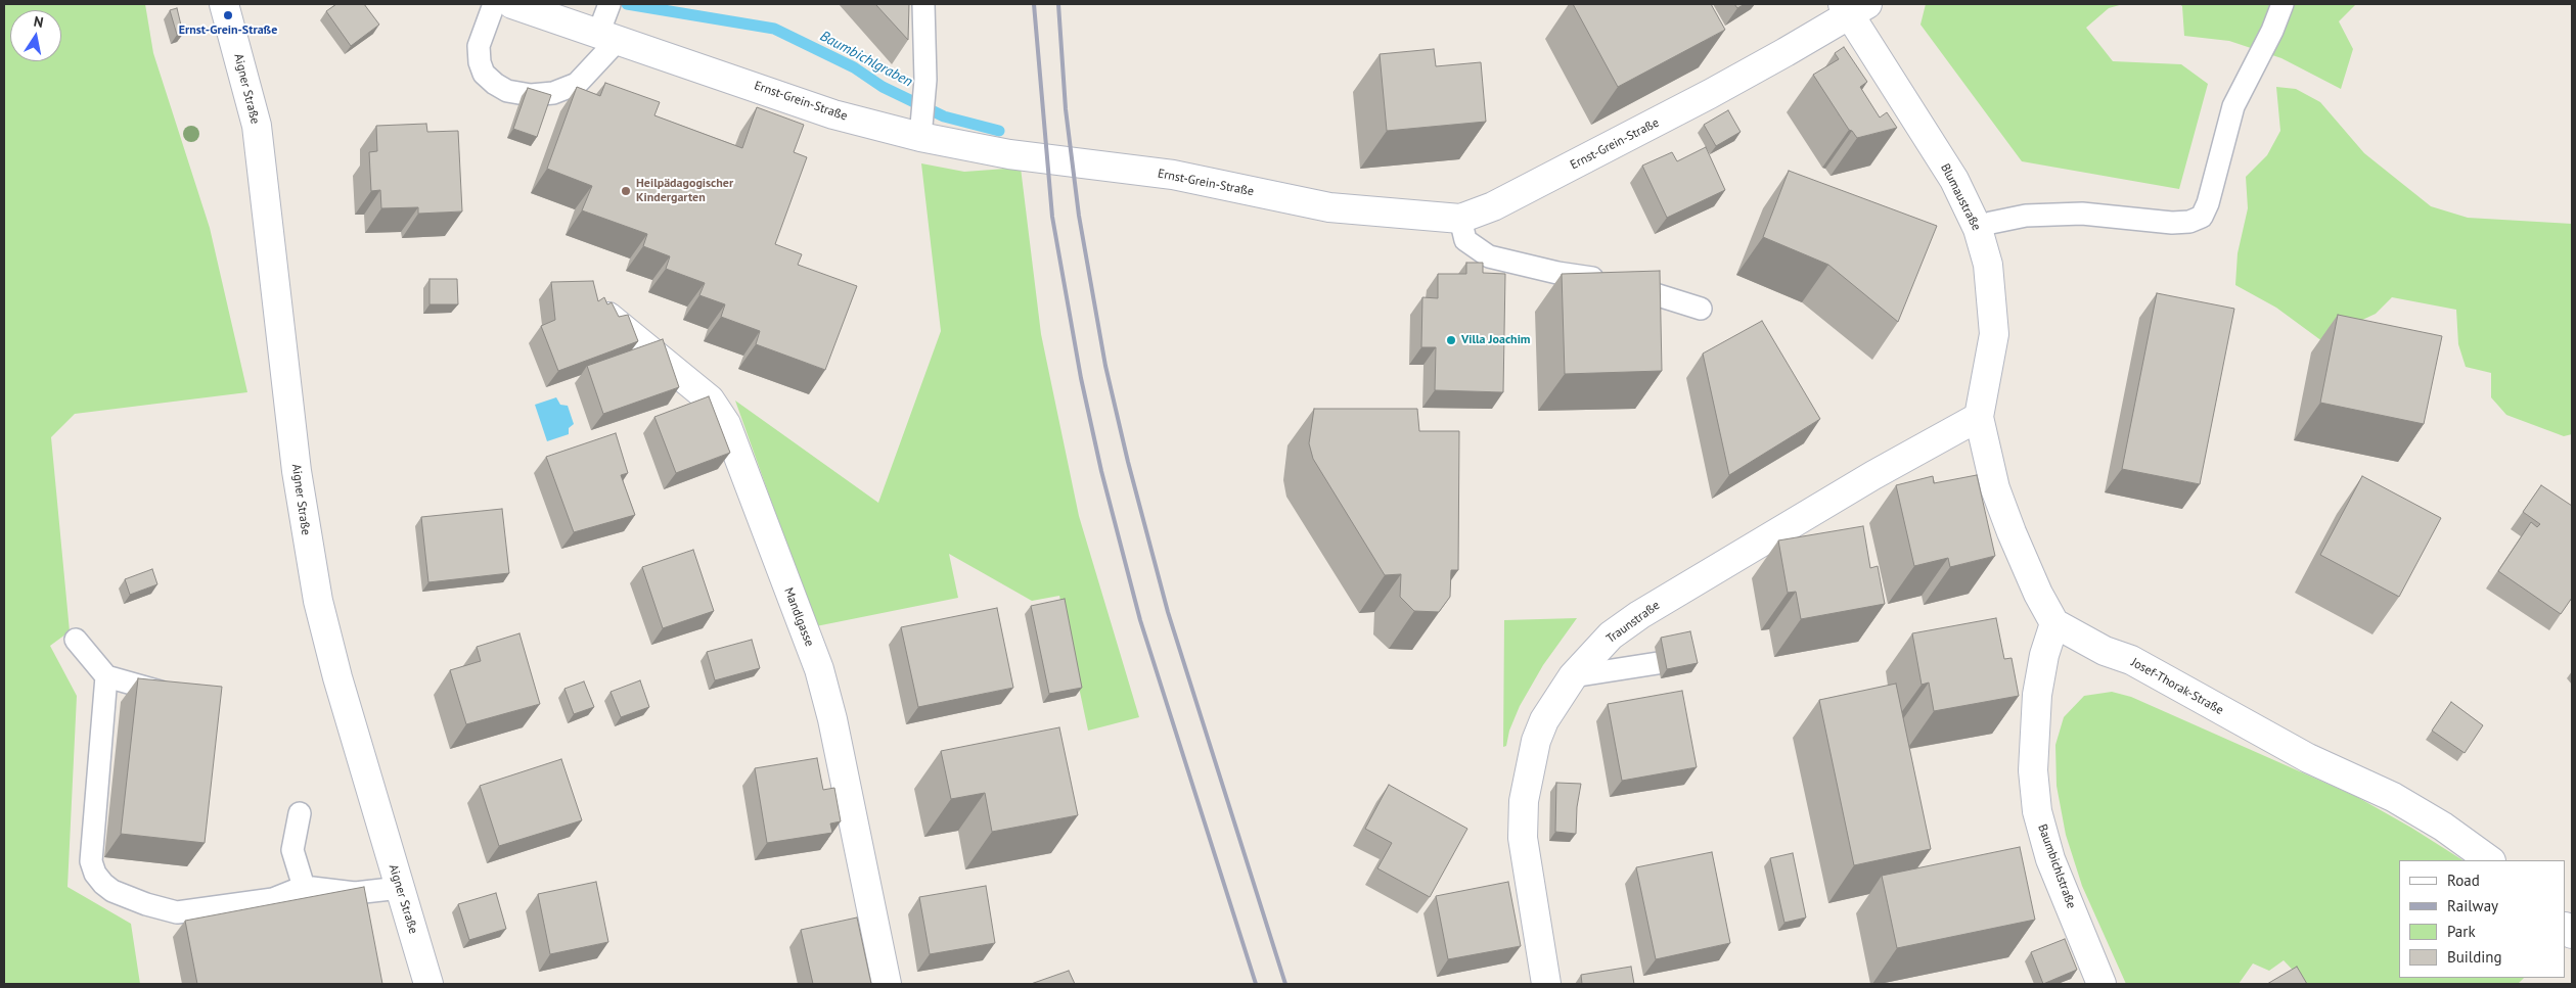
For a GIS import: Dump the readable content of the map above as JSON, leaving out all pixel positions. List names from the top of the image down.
{
  "streets": {
    "street": [
      "Aigner Straße",
      "Ernst-Grein-Straße",
      "Blumaustraße",
      "Mandlgasse",
      "Traunstraße",
      "Josef-Thorak-Straße",
      "Baumbichlstraße"
    ]
  },
  "crossings": [
    ["Ernst-Grein-Straße", "Blumaustraße"],
    ["Blumaustraße", "Traunstraße"],
    ["Josef-Thorak-Straße", "Baumbichlstraße"]
  ],
  "water": ["Baumbichlgraben"],
  "places": ["Ernst-Grein-Straße", "Heilpädagogischer Kindergarten", "Villa Joachim"],
  "legend": [
    "Road",
    "Railway",
    "Park",
    "Building"
  ],
  "north": "top"
}
